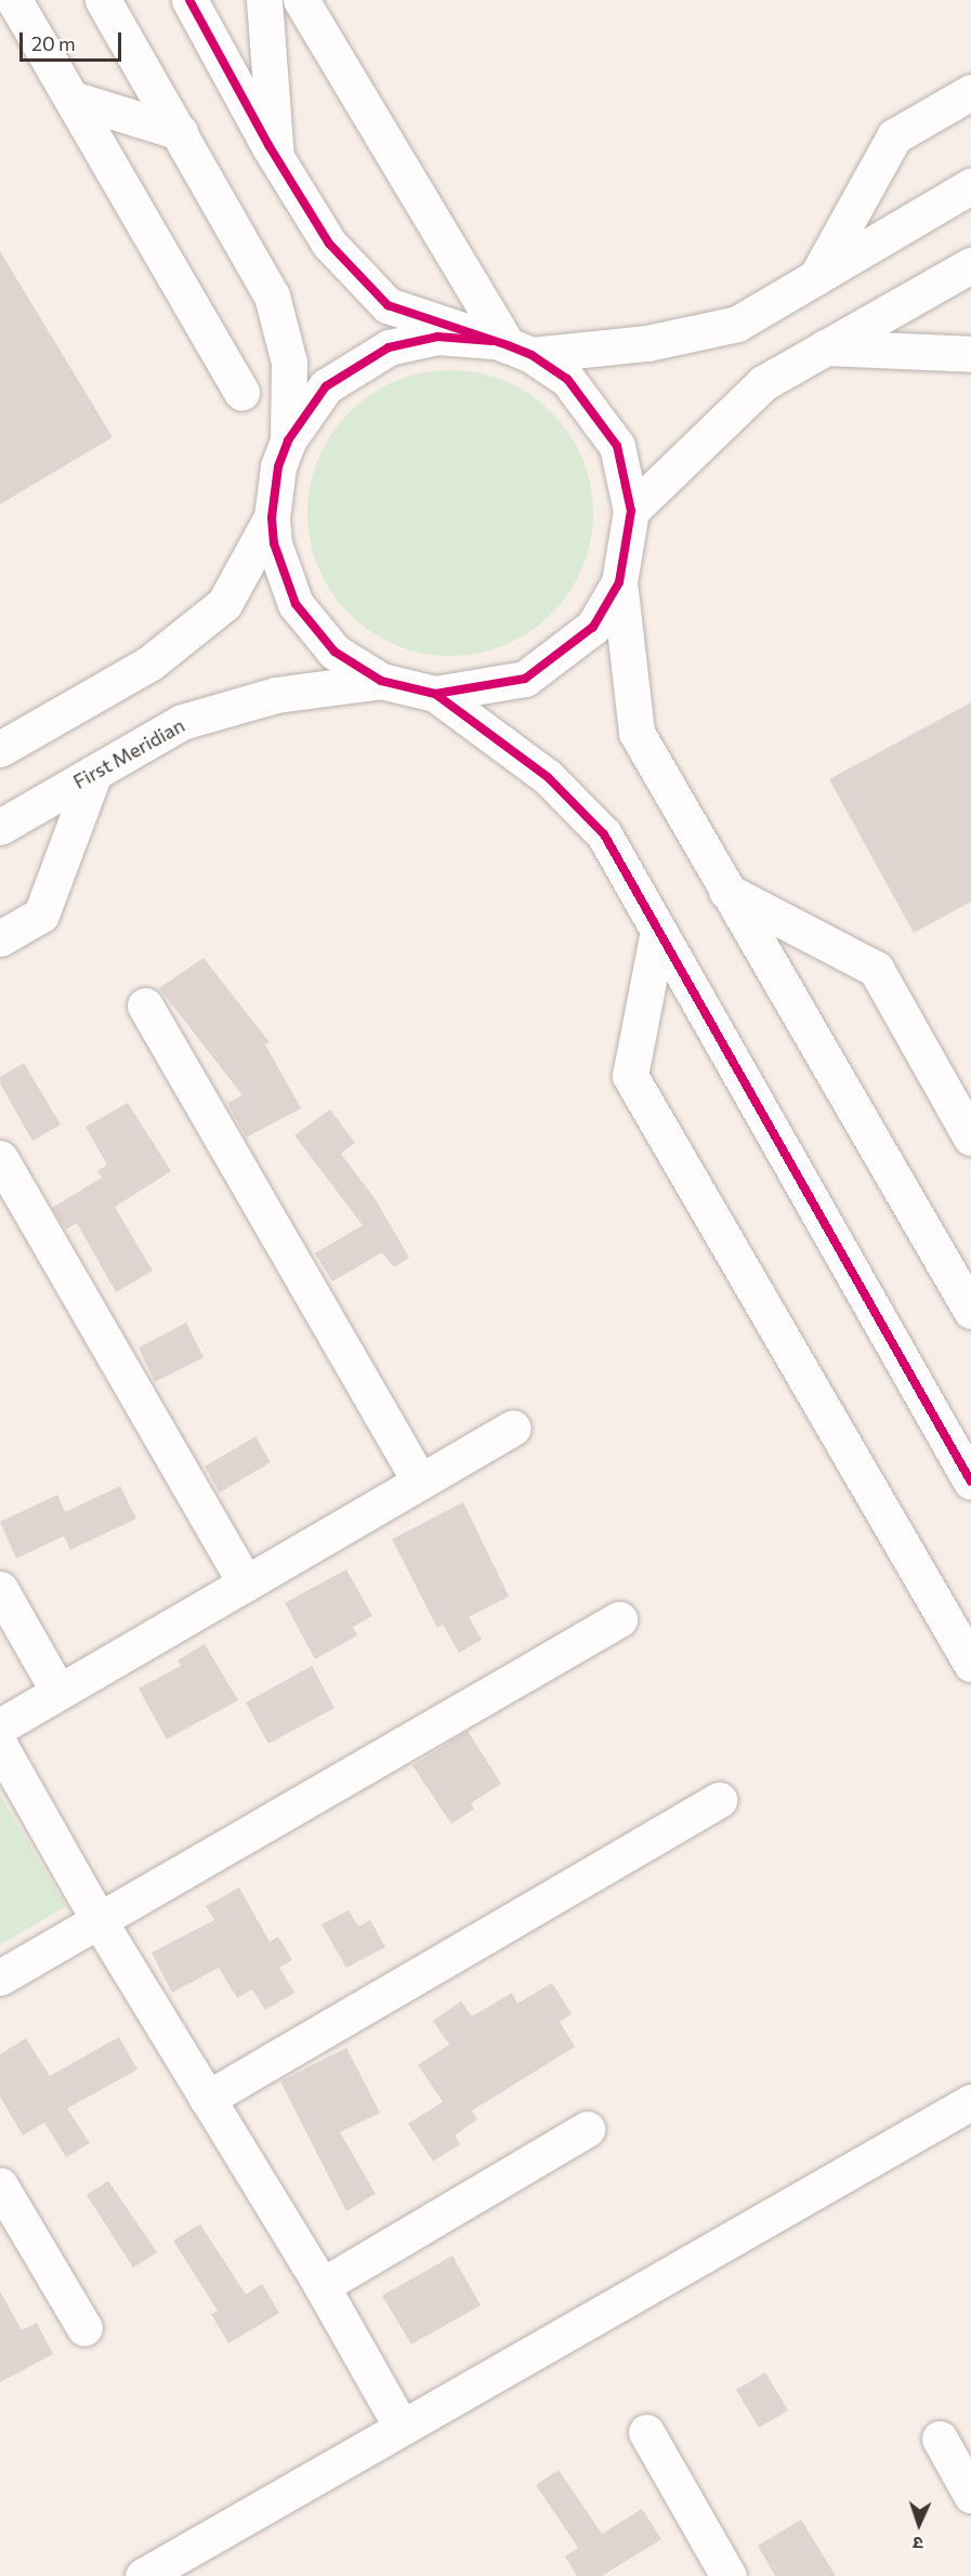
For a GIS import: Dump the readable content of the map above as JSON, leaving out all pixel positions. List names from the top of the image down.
{
  "streets": {
    "street": ["First Meridian"]
  },
  "scale_bar": "20 m",
  "north": "bottom"
}
